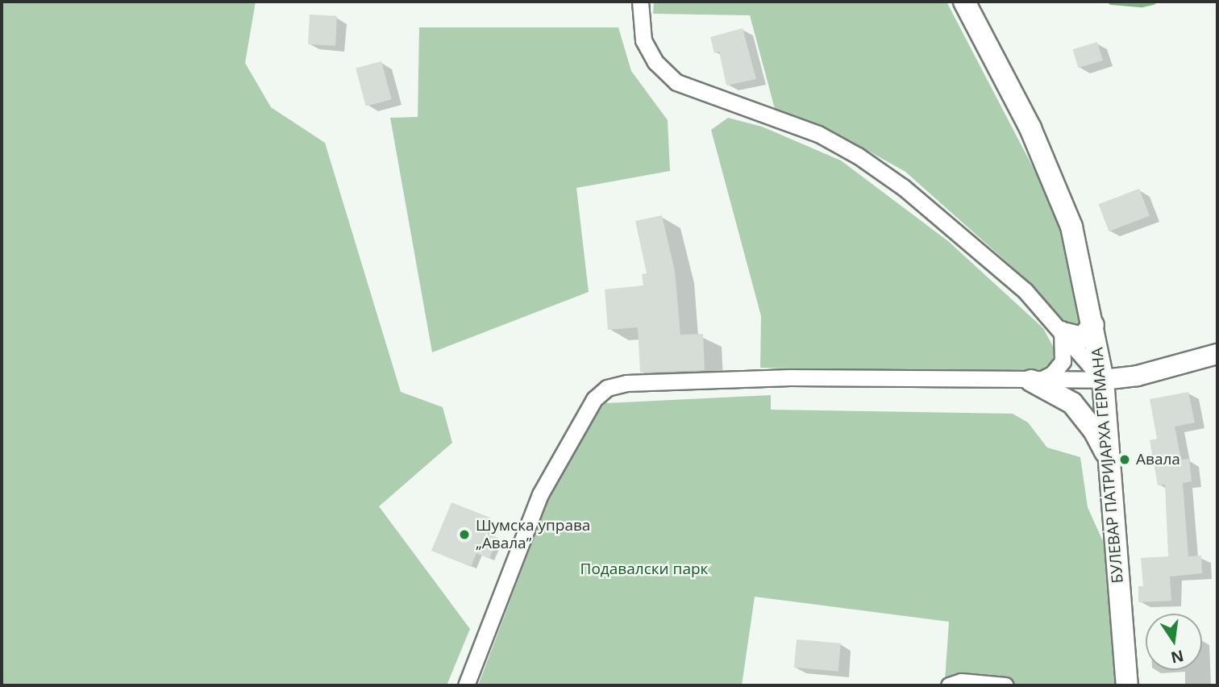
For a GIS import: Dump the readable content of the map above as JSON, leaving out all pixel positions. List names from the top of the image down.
{
  "streets": {
    "main road": ["БУЛЕВАР ПАТРИЈАРХА ГЕРМАНА"]
  },
  "parks": ["Подавалски парк"],
  "places": ["Авала", "Шумска управа „Авала”"],
  "north": "bottom"
}
